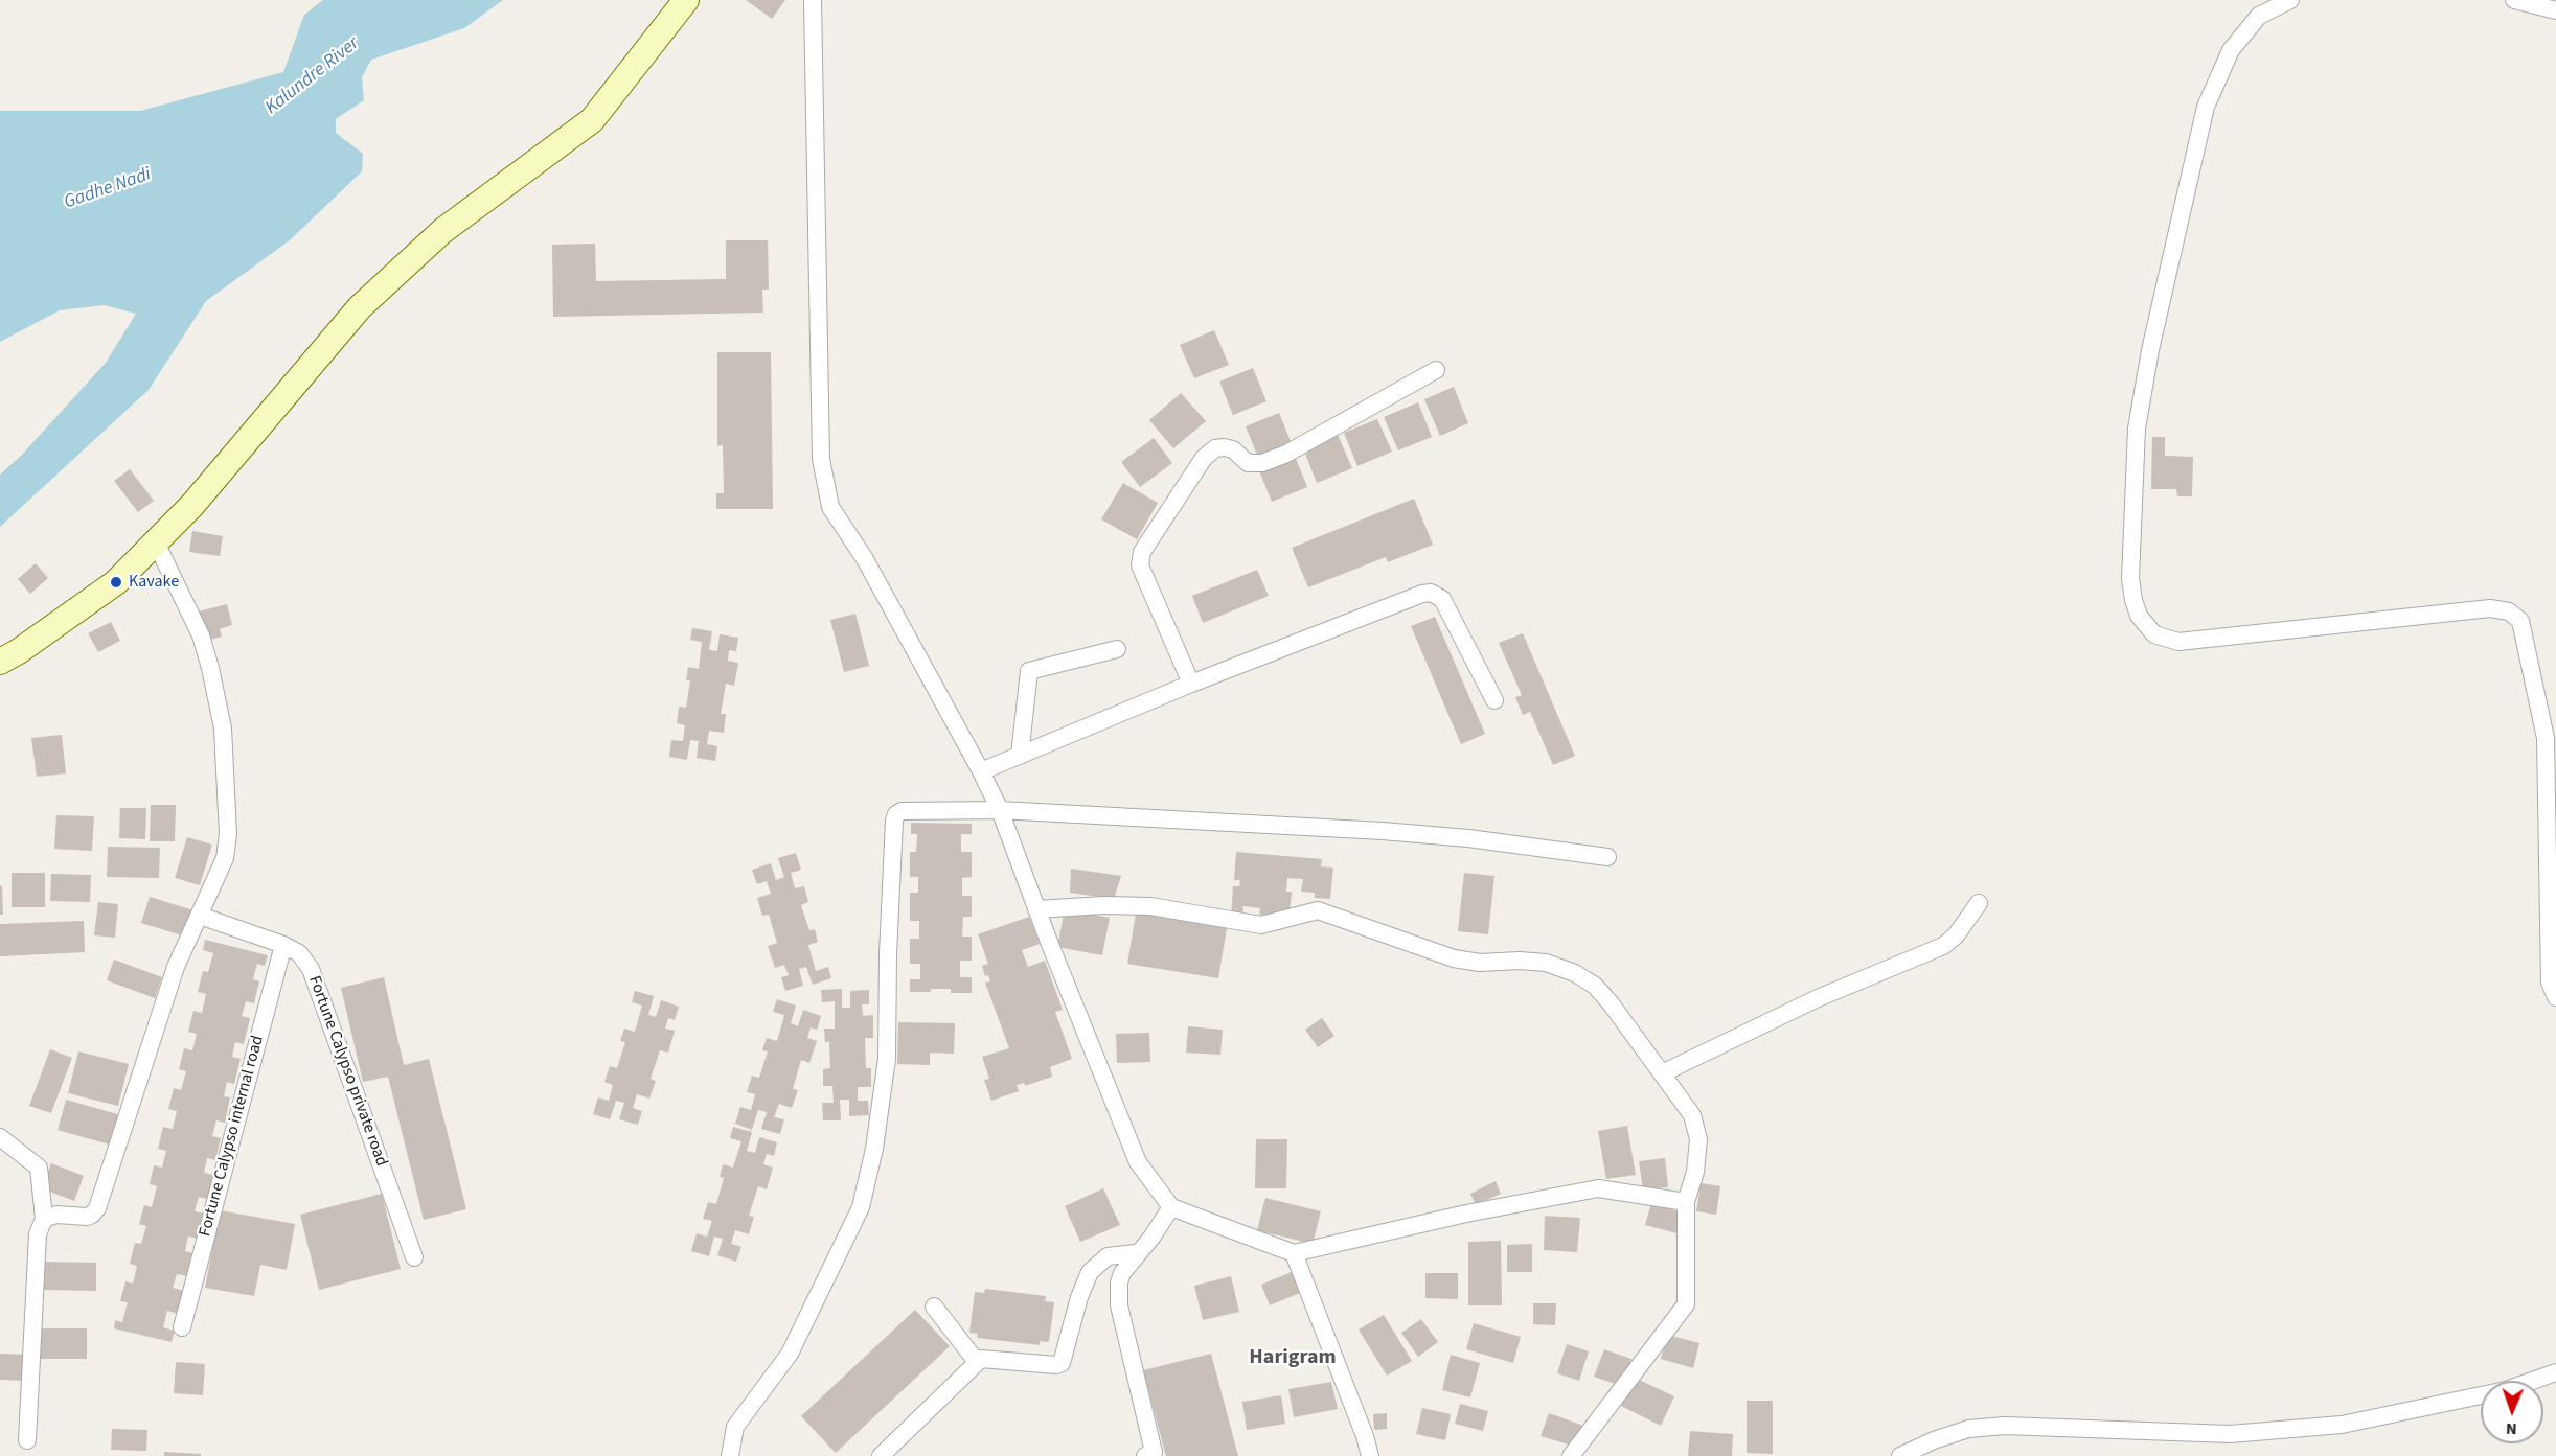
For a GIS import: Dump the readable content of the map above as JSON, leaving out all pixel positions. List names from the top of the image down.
{
  "streets": {
    "street": ["Fortune Calypso private road", "Fortune Calypso internal road"]
  },
  "crossings": [
    ["Fortune Calypso private road", "Fortune Calypso internal road"]
  ],
  "districts": ["Harigram"],
  "water": ["Kalundre River", "Gadhe Nadi"],
  "places": ["Kavake"],
  "north": "bottom"
}
